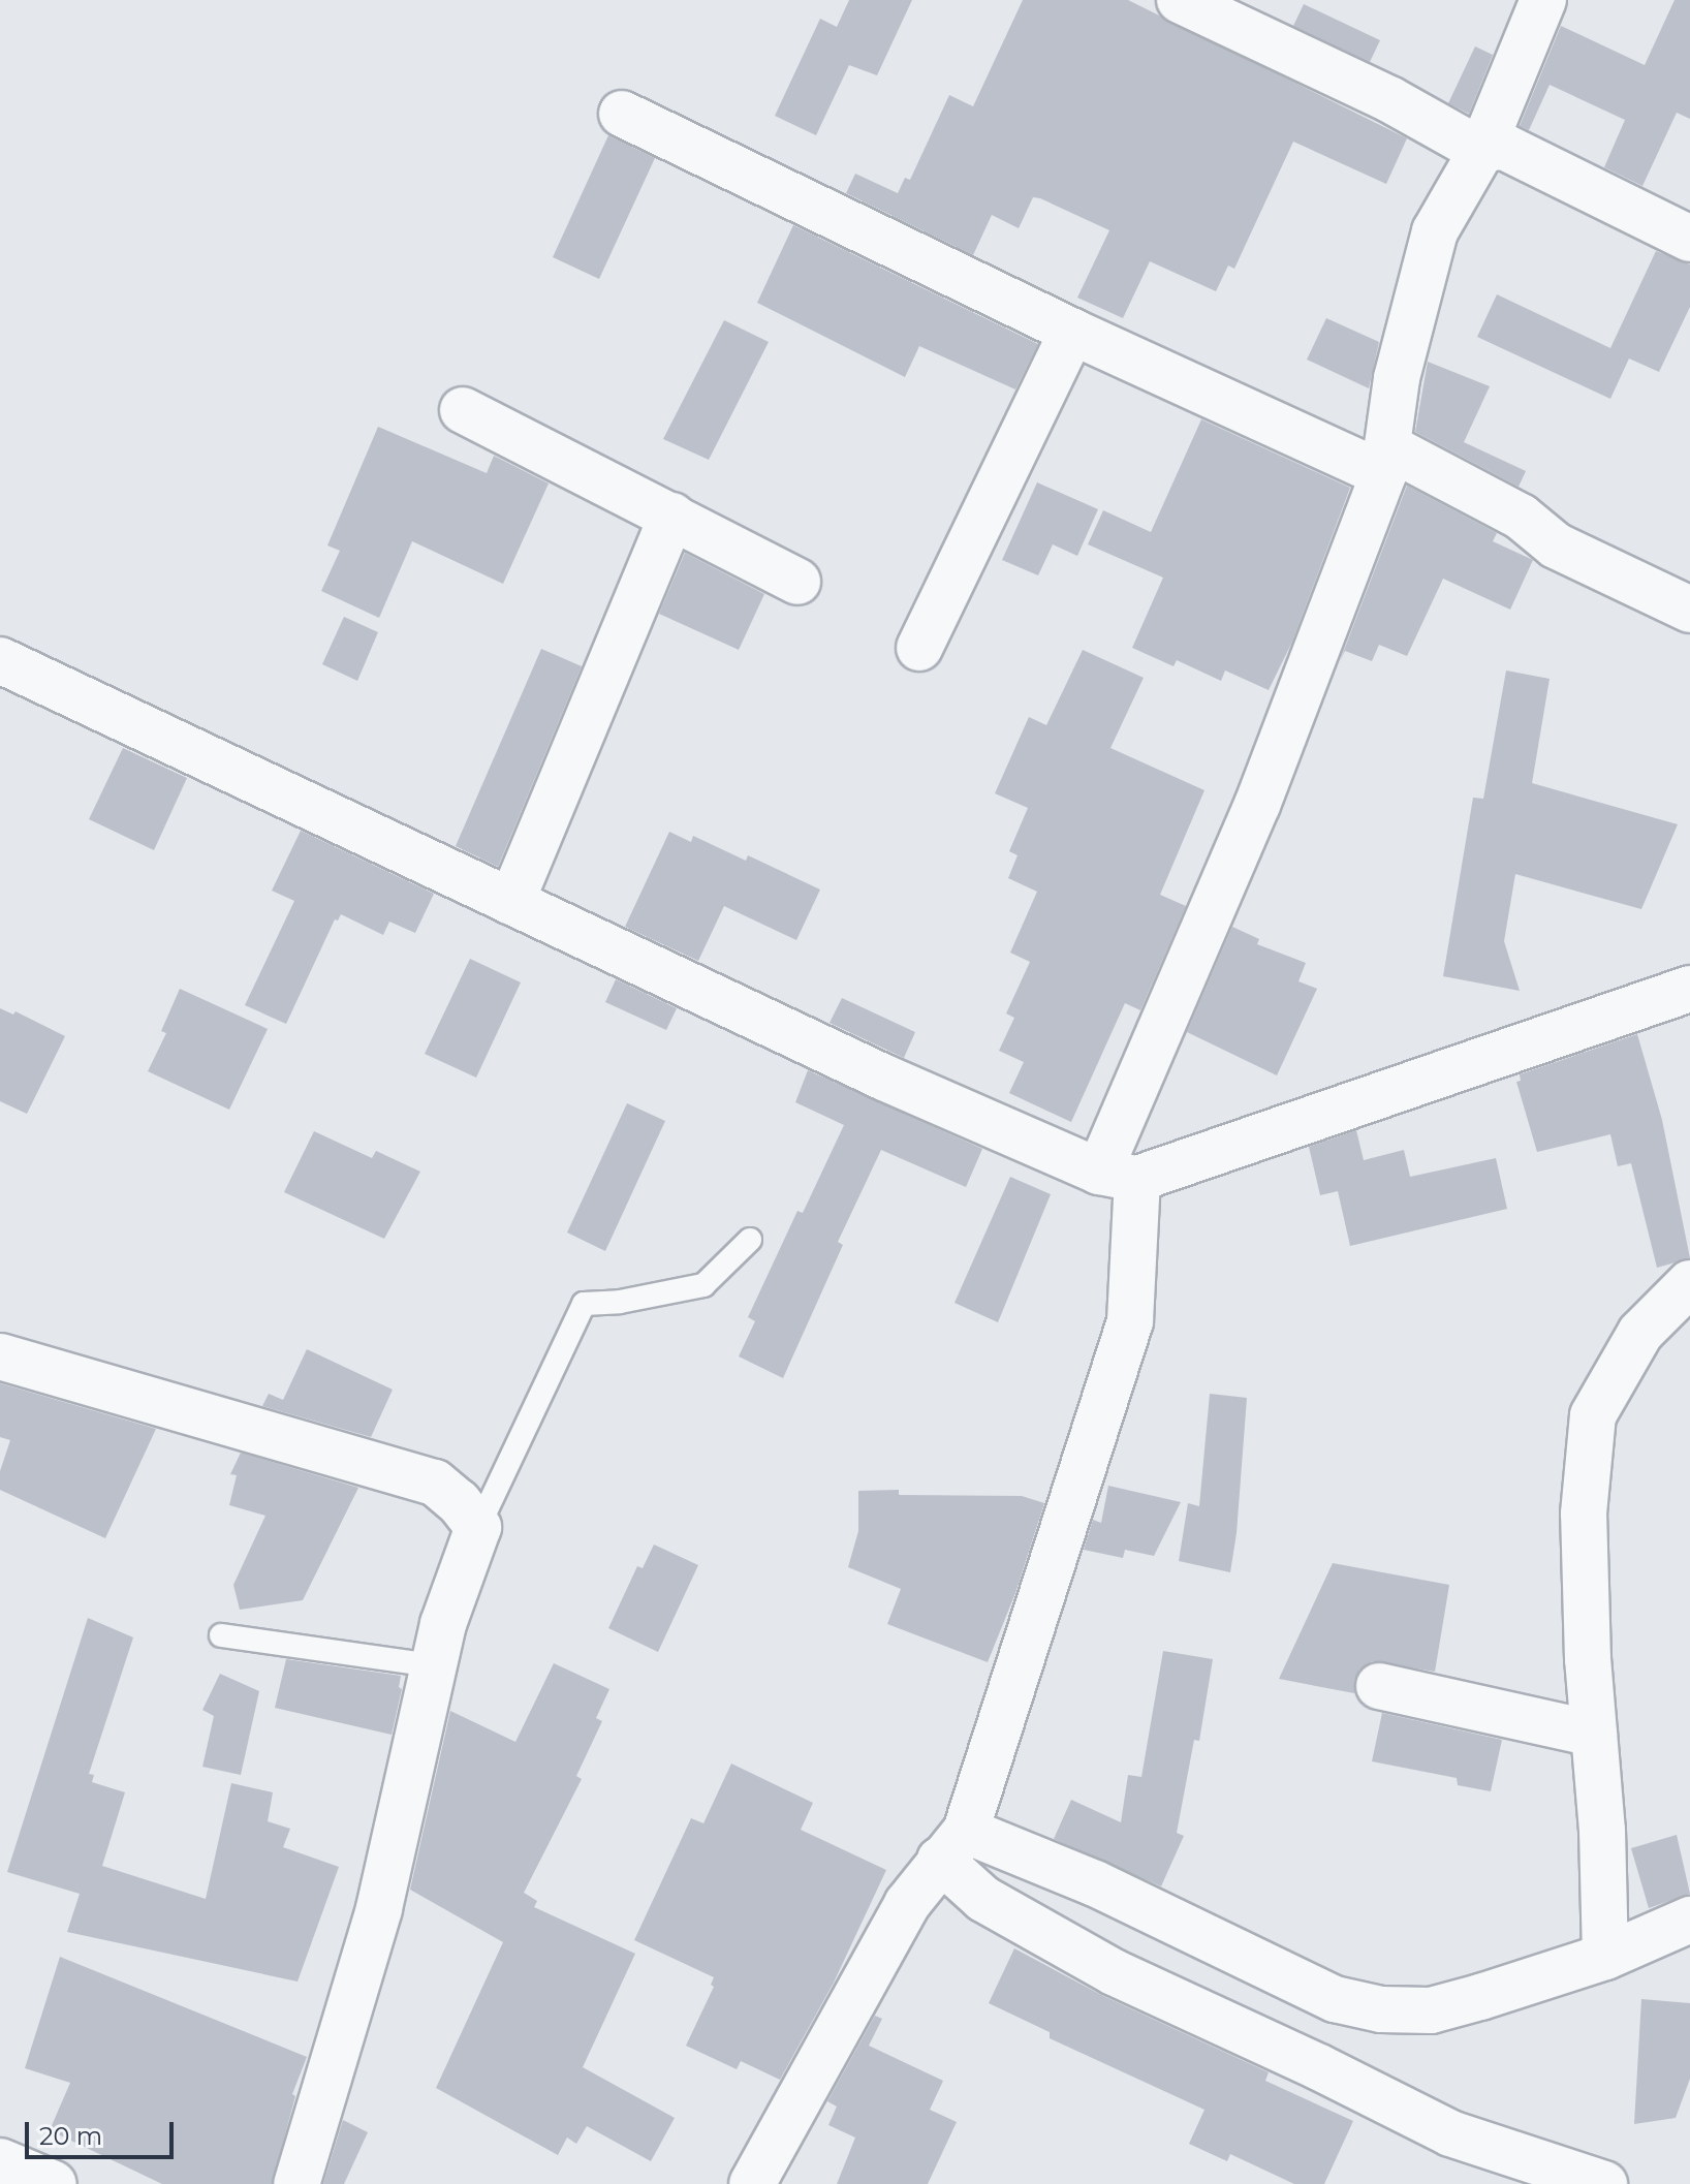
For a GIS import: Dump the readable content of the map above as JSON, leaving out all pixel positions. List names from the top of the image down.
{
  "scale_bar": "20 m"
}
